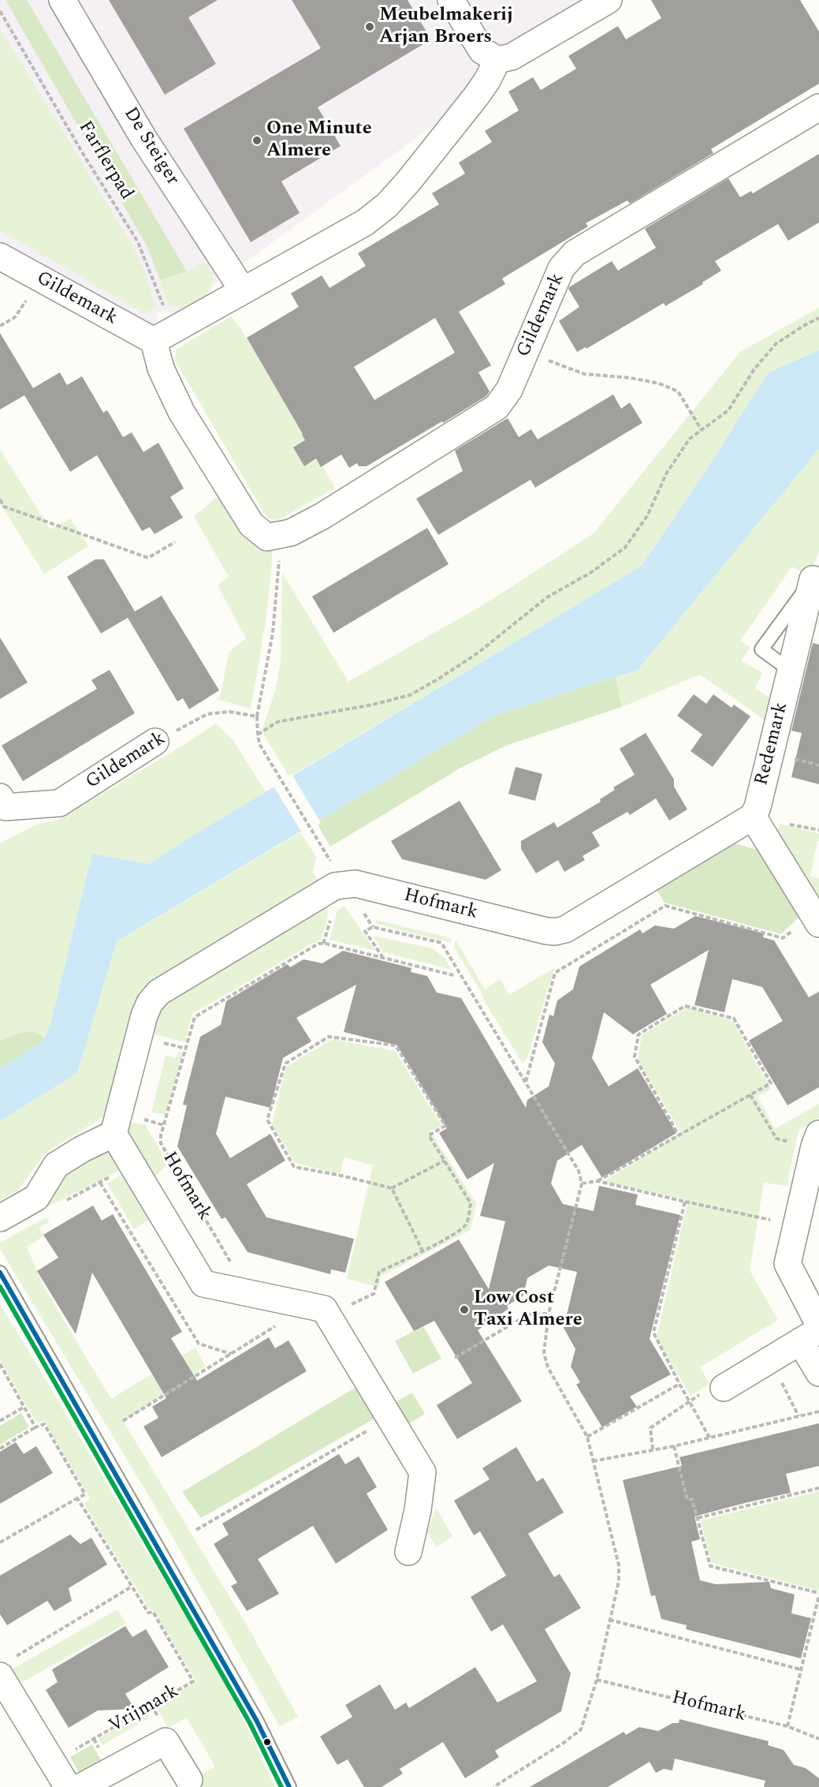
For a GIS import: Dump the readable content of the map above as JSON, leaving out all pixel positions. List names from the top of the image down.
{
  "streets": {
    "street": [
      "De Steiger",
      "Gildemark",
      "Redemark",
      "Hofmark",
      "Vrijmark"
    ],
    "path": ["Farflerpad"]
  },
  "crossings": [
    ["Farflerpad", "Gildemark"],
    ["Redemark", "Hofmark"]
  ],
  "places": ["Meubelmakerij Arjan Broers", "One Minute Almere", "Low Cost Taxi Almere"]
}
